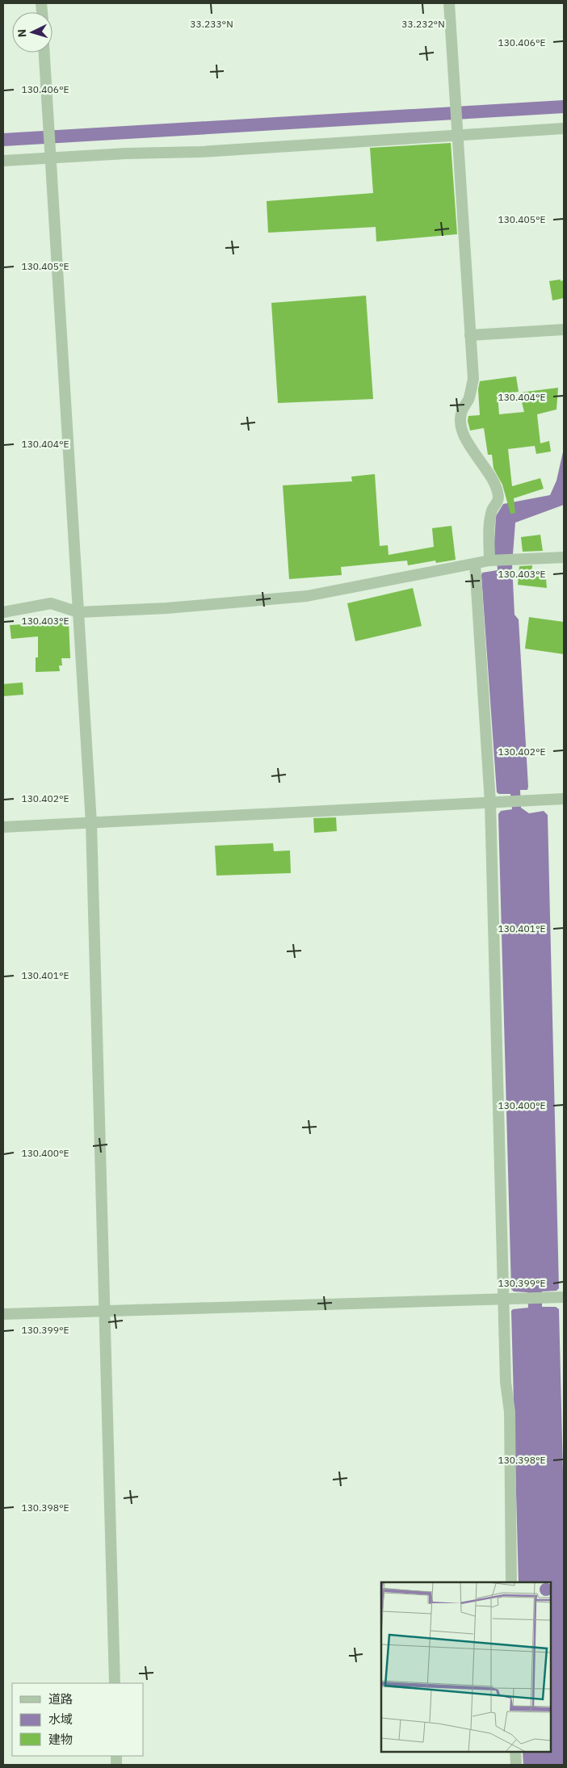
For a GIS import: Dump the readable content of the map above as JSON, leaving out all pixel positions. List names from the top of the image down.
{
  "legend": ["道路", "水域", "建物"],
  "north": "left",
  "coordinates": [
    "33.233°N",
    "33.232°N",
    "130.406°E",
    "130.405°E",
    "130.404°E",
    "130.403°E",
    "130.402°E",
    "130.401°E",
    "130.400°E",
    "130.399°E",
    "130.398°E"
  ]
}
